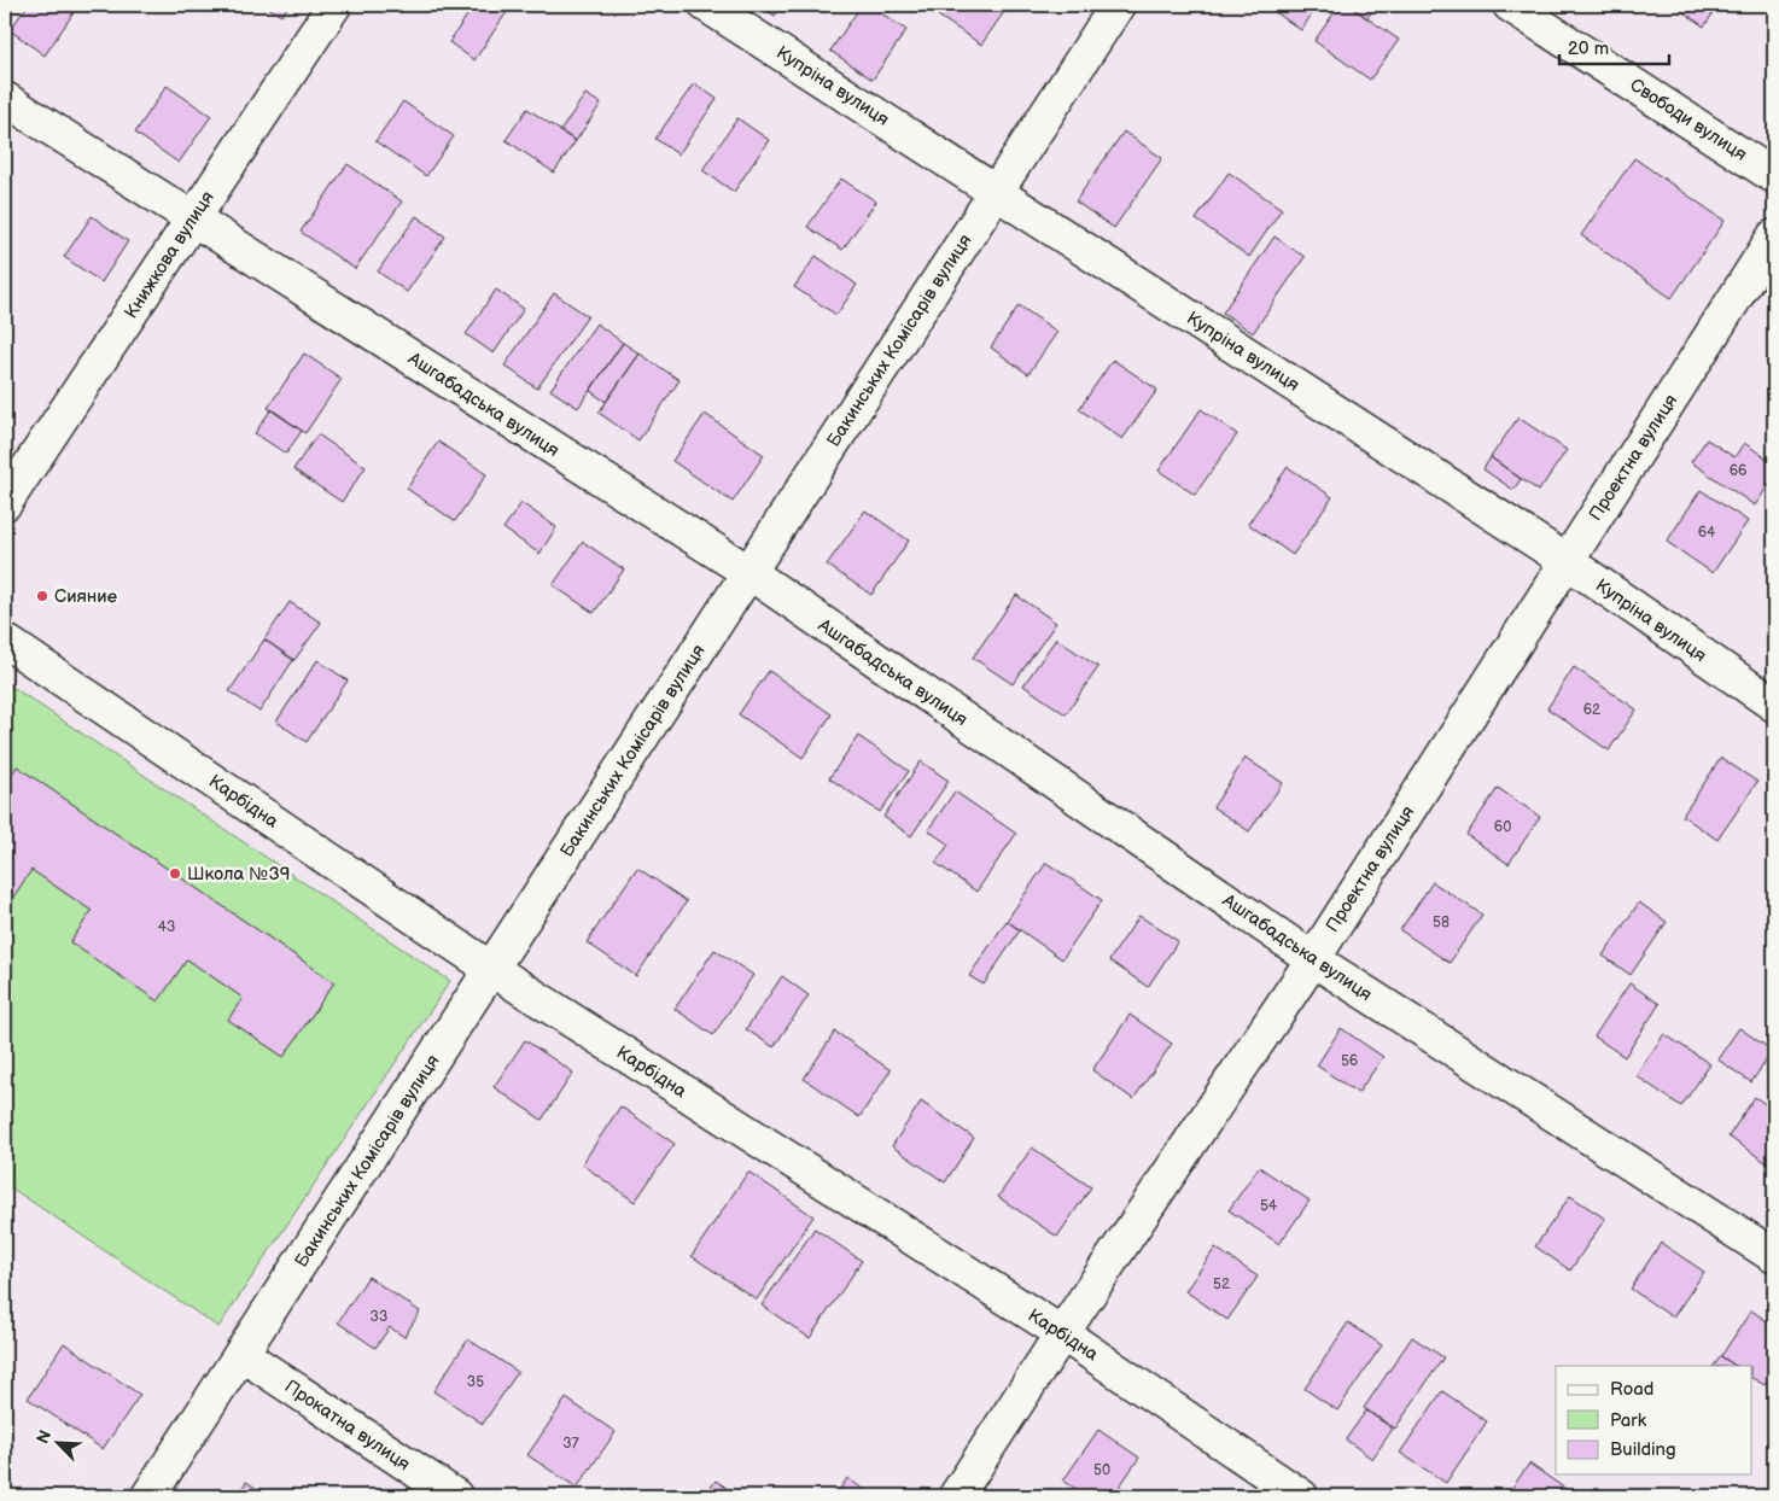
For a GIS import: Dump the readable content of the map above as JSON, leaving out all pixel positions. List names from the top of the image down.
{
  "streets": {
    "street": [
      "Купріна вулиця",
      "Свободи вулиця",
      "Книжкова вулиця",
      "Бакинських Комісарів вулиця",
      "Ашгабадська вулиця",
      "Проектна вулиця",
      "Карбідна",
      "Прокатна вулиця"
    ]
  },
  "crossings": [
    ["Купріна вулиця", "Бакинських Комісарів вулиця"],
    ["Купріна вулиця", "Проектна вулиця"],
    ["Книжкова вулиця", "Ашгабадська вулиця"],
    ["Бакинських Комісарів вулиця", "Ашгабадська вулиця"],
    ["Бакинських Комісарів вулиця", "Карбідна"],
    ["Бакинських Комісарів вулиця", "Прокатна вулиця"],
    ["Ашгабадська вулиця", "Проектна вулиця"],
    ["Проектна вулиця", "Карбідна"]
  ],
  "places": ["Сияние", "Школа №39"],
  "house_numbers": [
    "66",
    "64",
    "62",
    "60",
    "58",
    "43",
    "56",
    "54",
    "52",
    "33",
    "35",
    "37",
    "50"
  ],
  "legend": ["Road", "Park", "Building"],
  "scale_bar": "20 m",
  "north": "top left"
}
